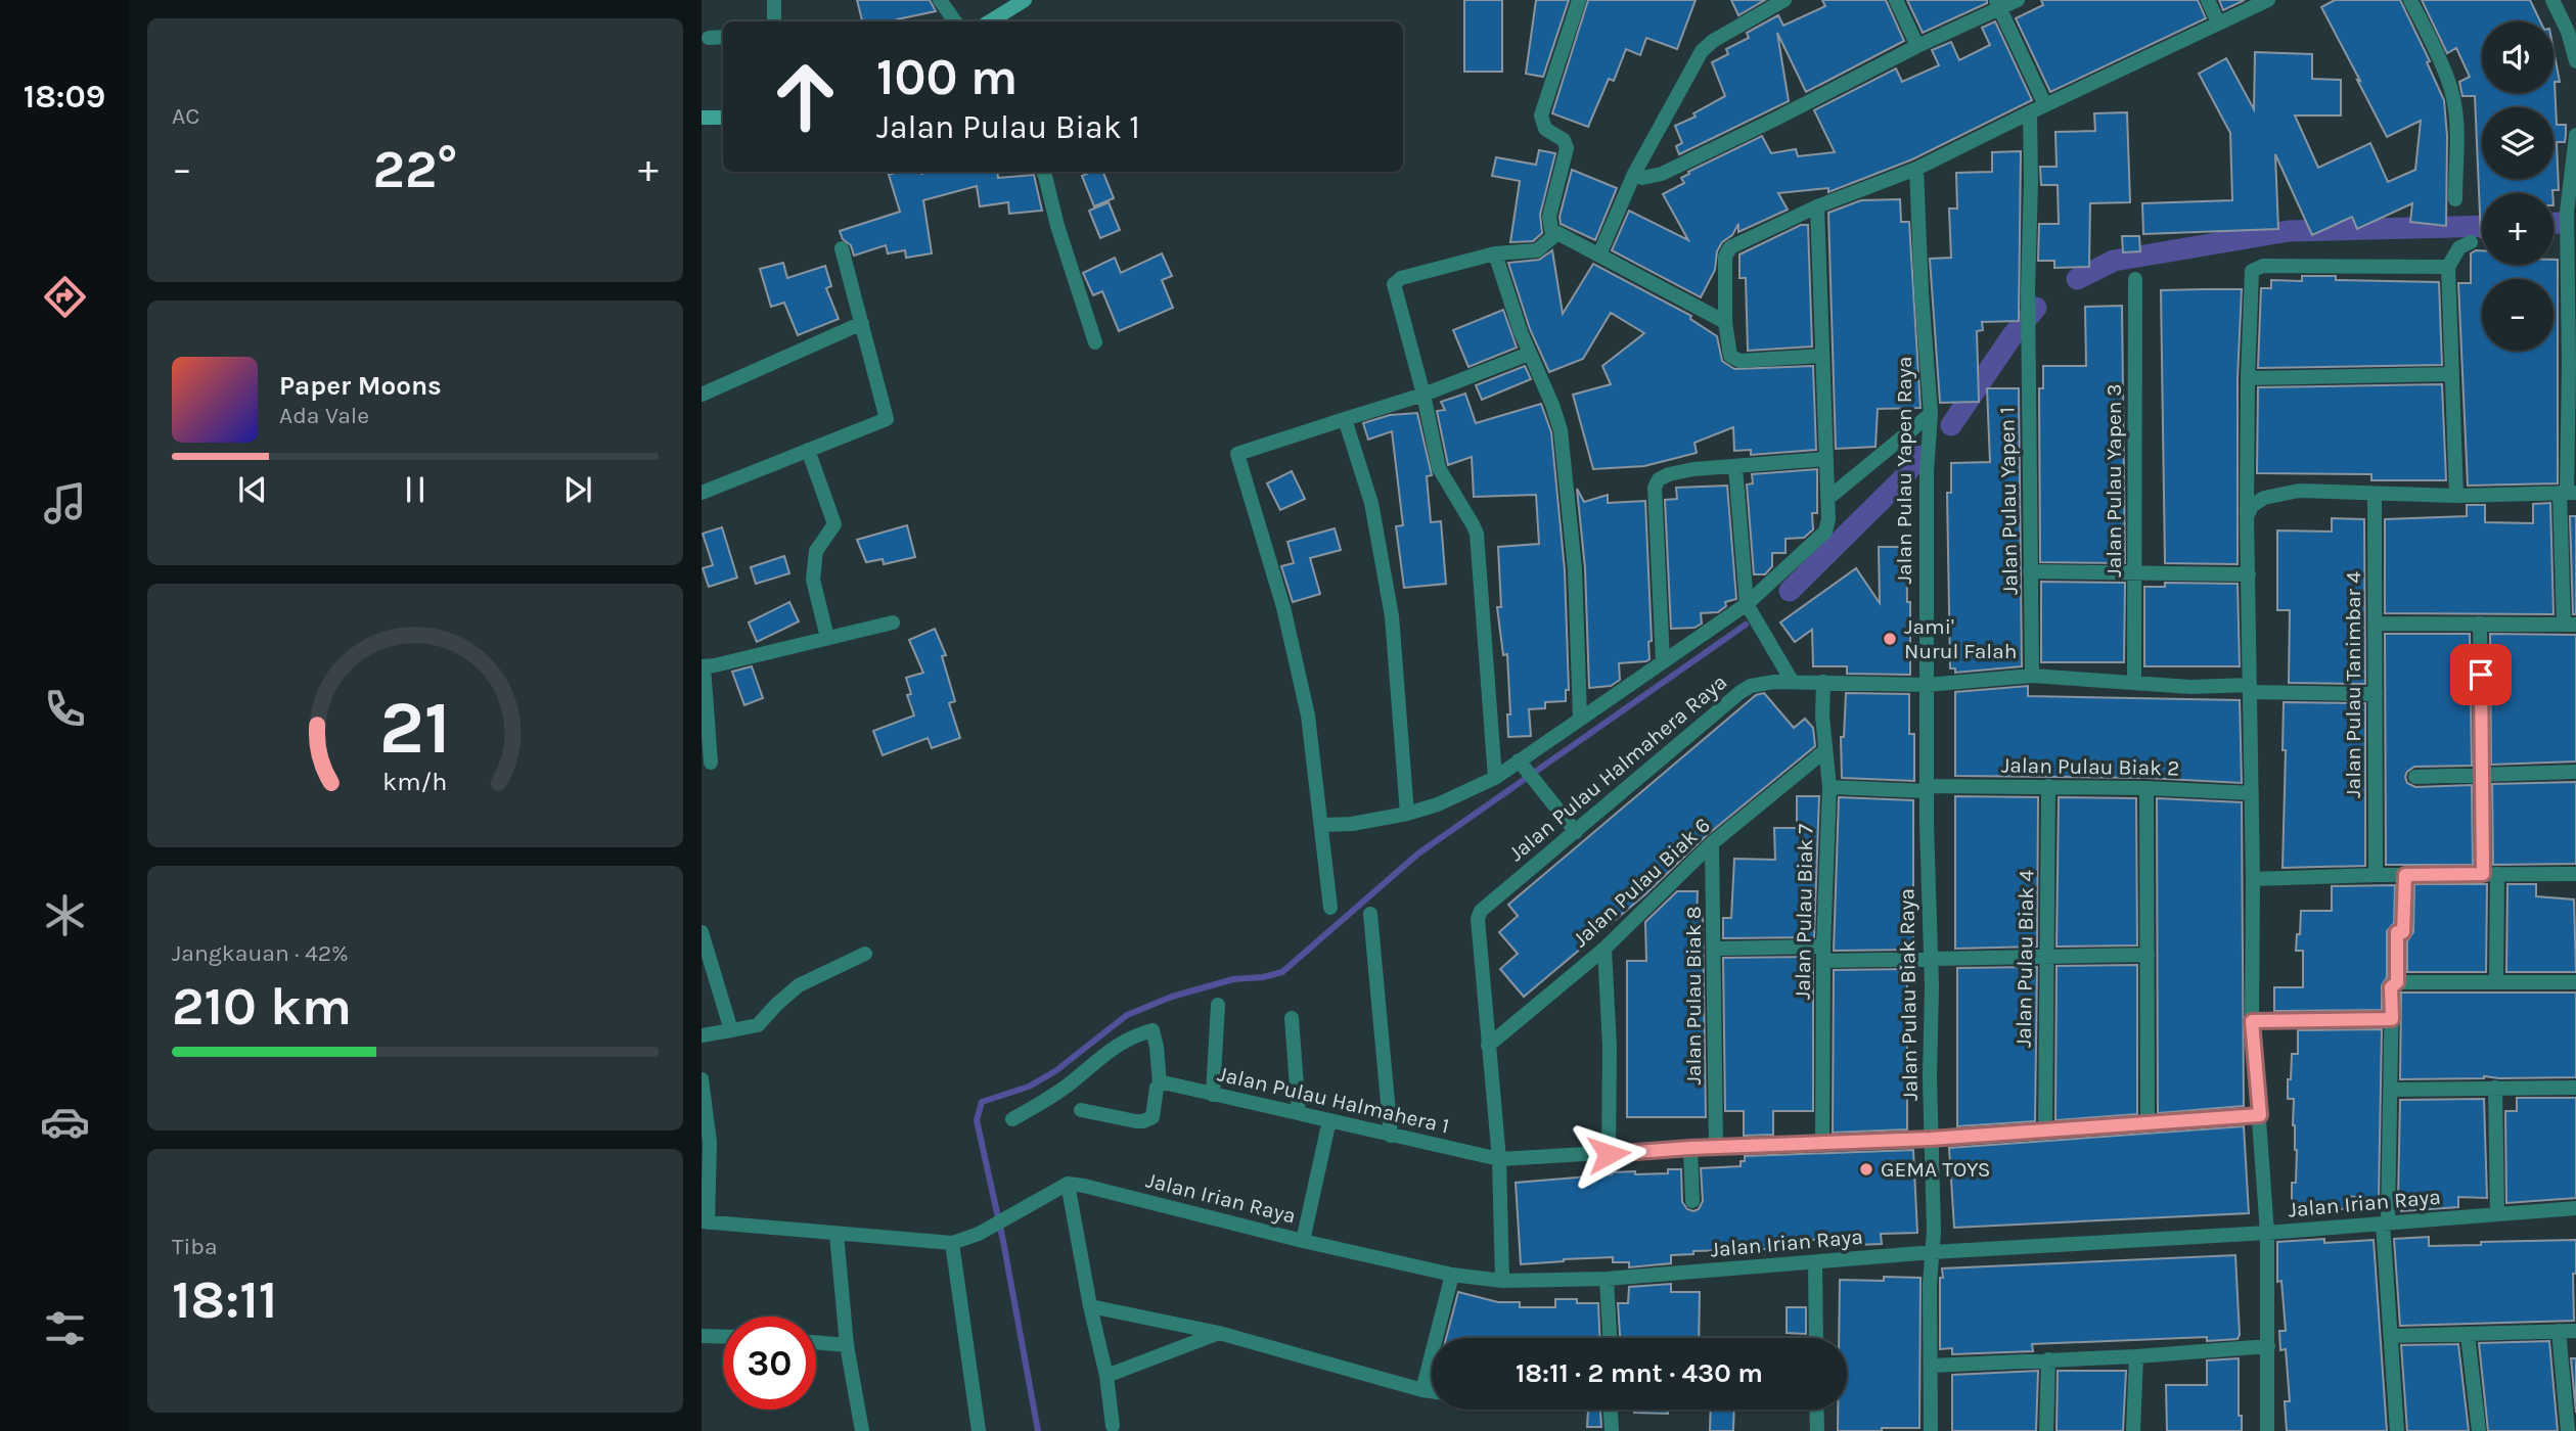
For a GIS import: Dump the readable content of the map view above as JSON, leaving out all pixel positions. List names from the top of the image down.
{
  "streets": {
    "street": [
      "Jalan Pulau Yapen Raya",
      "Jalan Pulau Yapen 3",
      "Jalan Pulau Yapen 1",
      "Jalan Pulau Tanimbar 4",
      "Jalan Pulau Biak 2",
      "Jalan Pulau Halmahera Raya",
      "Jalan Pulau Biak 6",
      "Jalan Pulau Biak 7",
      "Jalan Pulau Biak 4",
      "Jalan Pulau Biak Raya",
      "Jalan Pulau Biak 8",
      "Jalan Pulau Halmahera 1",
      "Jalan Irian Raya"
    ]
  },
  "crossings": [
    ["Jalan Pulau Yapen Raya", "Jalan Pulau Halmahera Raya"],
    ["Jalan Pulau Yapen Raya", "Jalan Pulau Biak Raya"],
    ["Jalan Pulau Yapen 3", "Jalan Pulau Halmahera Raya"],
    ["Jalan Pulau Yapen 1", "Jalan Pulau Halmahera Raya"],
    ["Jalan Pulau Tanimbar 4", "Jalan Pulau Halmahera Raya"],
    ["Jalan Pulau Biak 2", "Jalan Pulau Biak 4"],
    ["Jalan Pulau Biak 2", "Jalan Pulau Biak Raya"],
    ["Jalan Pulau Halmahera Raya", "Jalan Pulau Biak 6"],
    ["Jalan Pulau Halmahera Raya", "Jalan Pulau Biak 7"],
    ["Jalan Pulau Halmahera Raya", "Jalan Pulau Biak Raya"],
    ["Jalan Pulau Halmahera Raya", "Jalan Pulau Halmahera 1"],
    ["Jalan Pulau Halmahera Raya", "Jalan Irian Raya"],
    ["Jalan Pulau Biak 6", "Jalan Pulau Biak 7"],
    ["Jalan Pulau Biak 6", "Jalan Pulau Biak 8"],
    ["Jalan Pulau Biak 7", "Jalan Pulau Halmahera 1"],
    ["Jalan Pulau Biak 4", "Jalan Pulau Halmahera 1"],
    ["Jalan Pulau Biak Raya", "Jalan Pulau Halmahera 1"],
    ["Jalan Pulau Biak Raya", "Jalan Irian Raya"],
    ["Jalan Pulau Biak 8", "Jalan Pulau Halmahera 1"]
  ],
  "places": ["Jami' Nurul Falah", "GEMA TOYS"],
  "page": {
    "tabs": "18:09",
    "tile": [
      "AC",
      ["Jangkauan · 42%", "210 km"],
      ["Tiba", "18:11"]
    ],
    "map_buttons": ["+", "−"],
    "turn": ["100 m", "Jalan Pulau Biak 1"],
    "heat": ["−", "22°", "+"],
    "song": ["Paper Moons", "Ada Vale"],
    "limit": "30",
    "trip": "18:11 · 2 mnt · 430 m",
    "gauge": ["21", "km/h"]
  }
}
